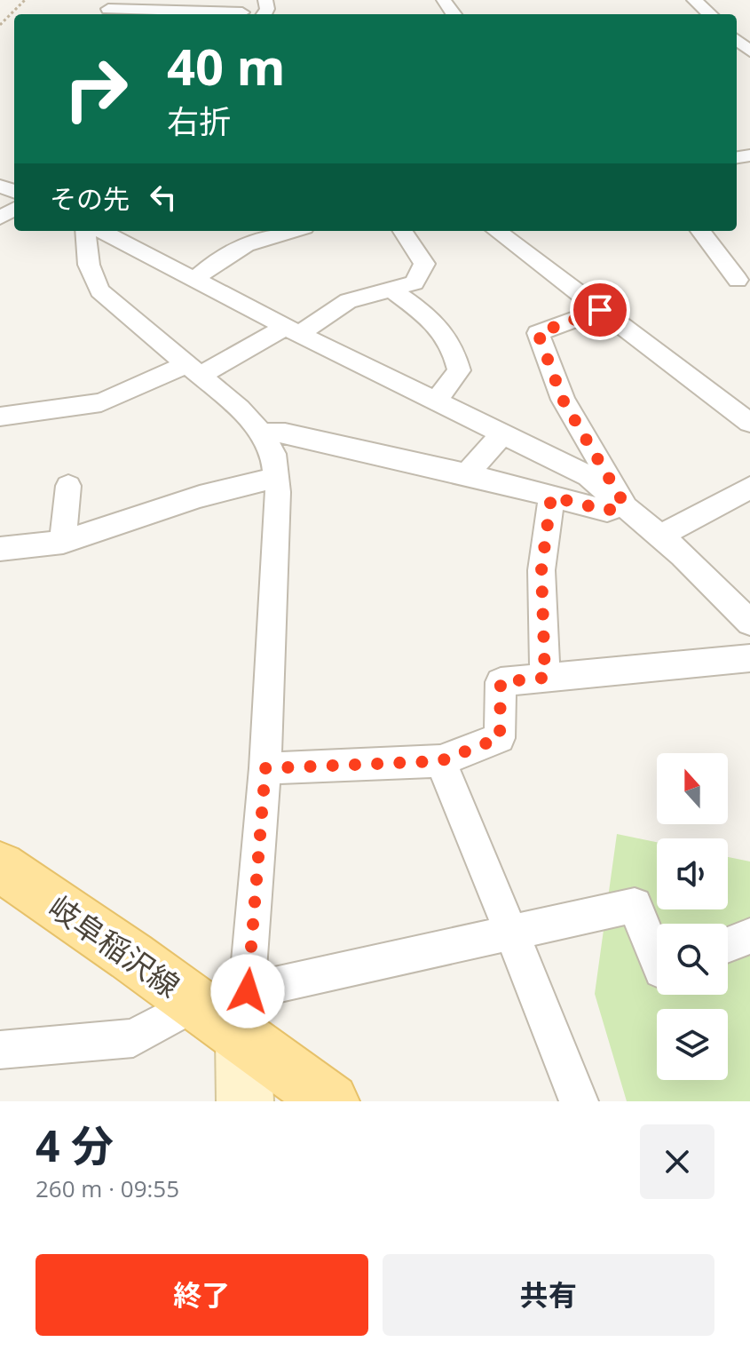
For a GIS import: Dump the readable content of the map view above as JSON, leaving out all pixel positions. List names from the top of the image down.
{
  "streets": {
    "main road": ["岐阜稲沢線"]
  },
  "north": "top",
  "page": {
    "turn": ["40 m", "右折"],
    "then": "その先",
    "heading": ["4 分", "260 m · 09:55"],
    "buttons": ["終了", "共有"]
  }
}
